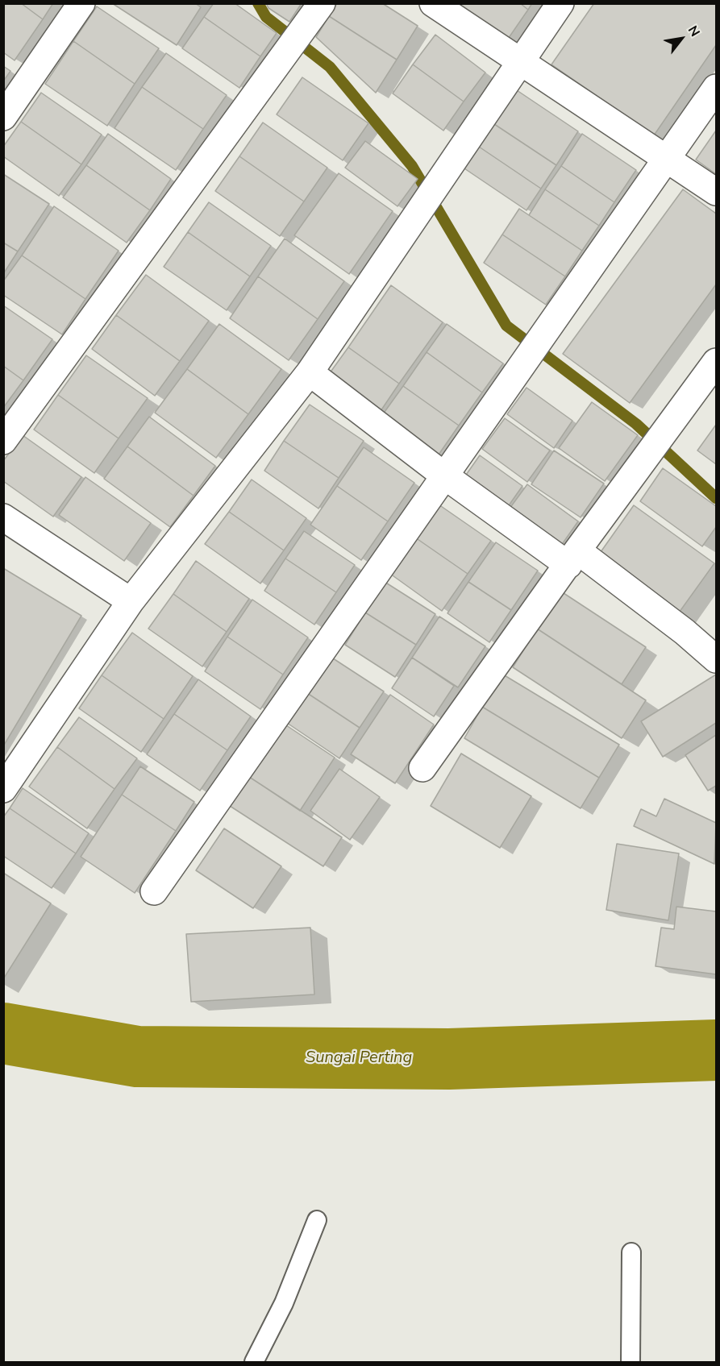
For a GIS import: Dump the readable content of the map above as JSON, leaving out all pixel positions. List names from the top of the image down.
{
  "water": ["Sungai Perting"],
  "north": "top right"
}
